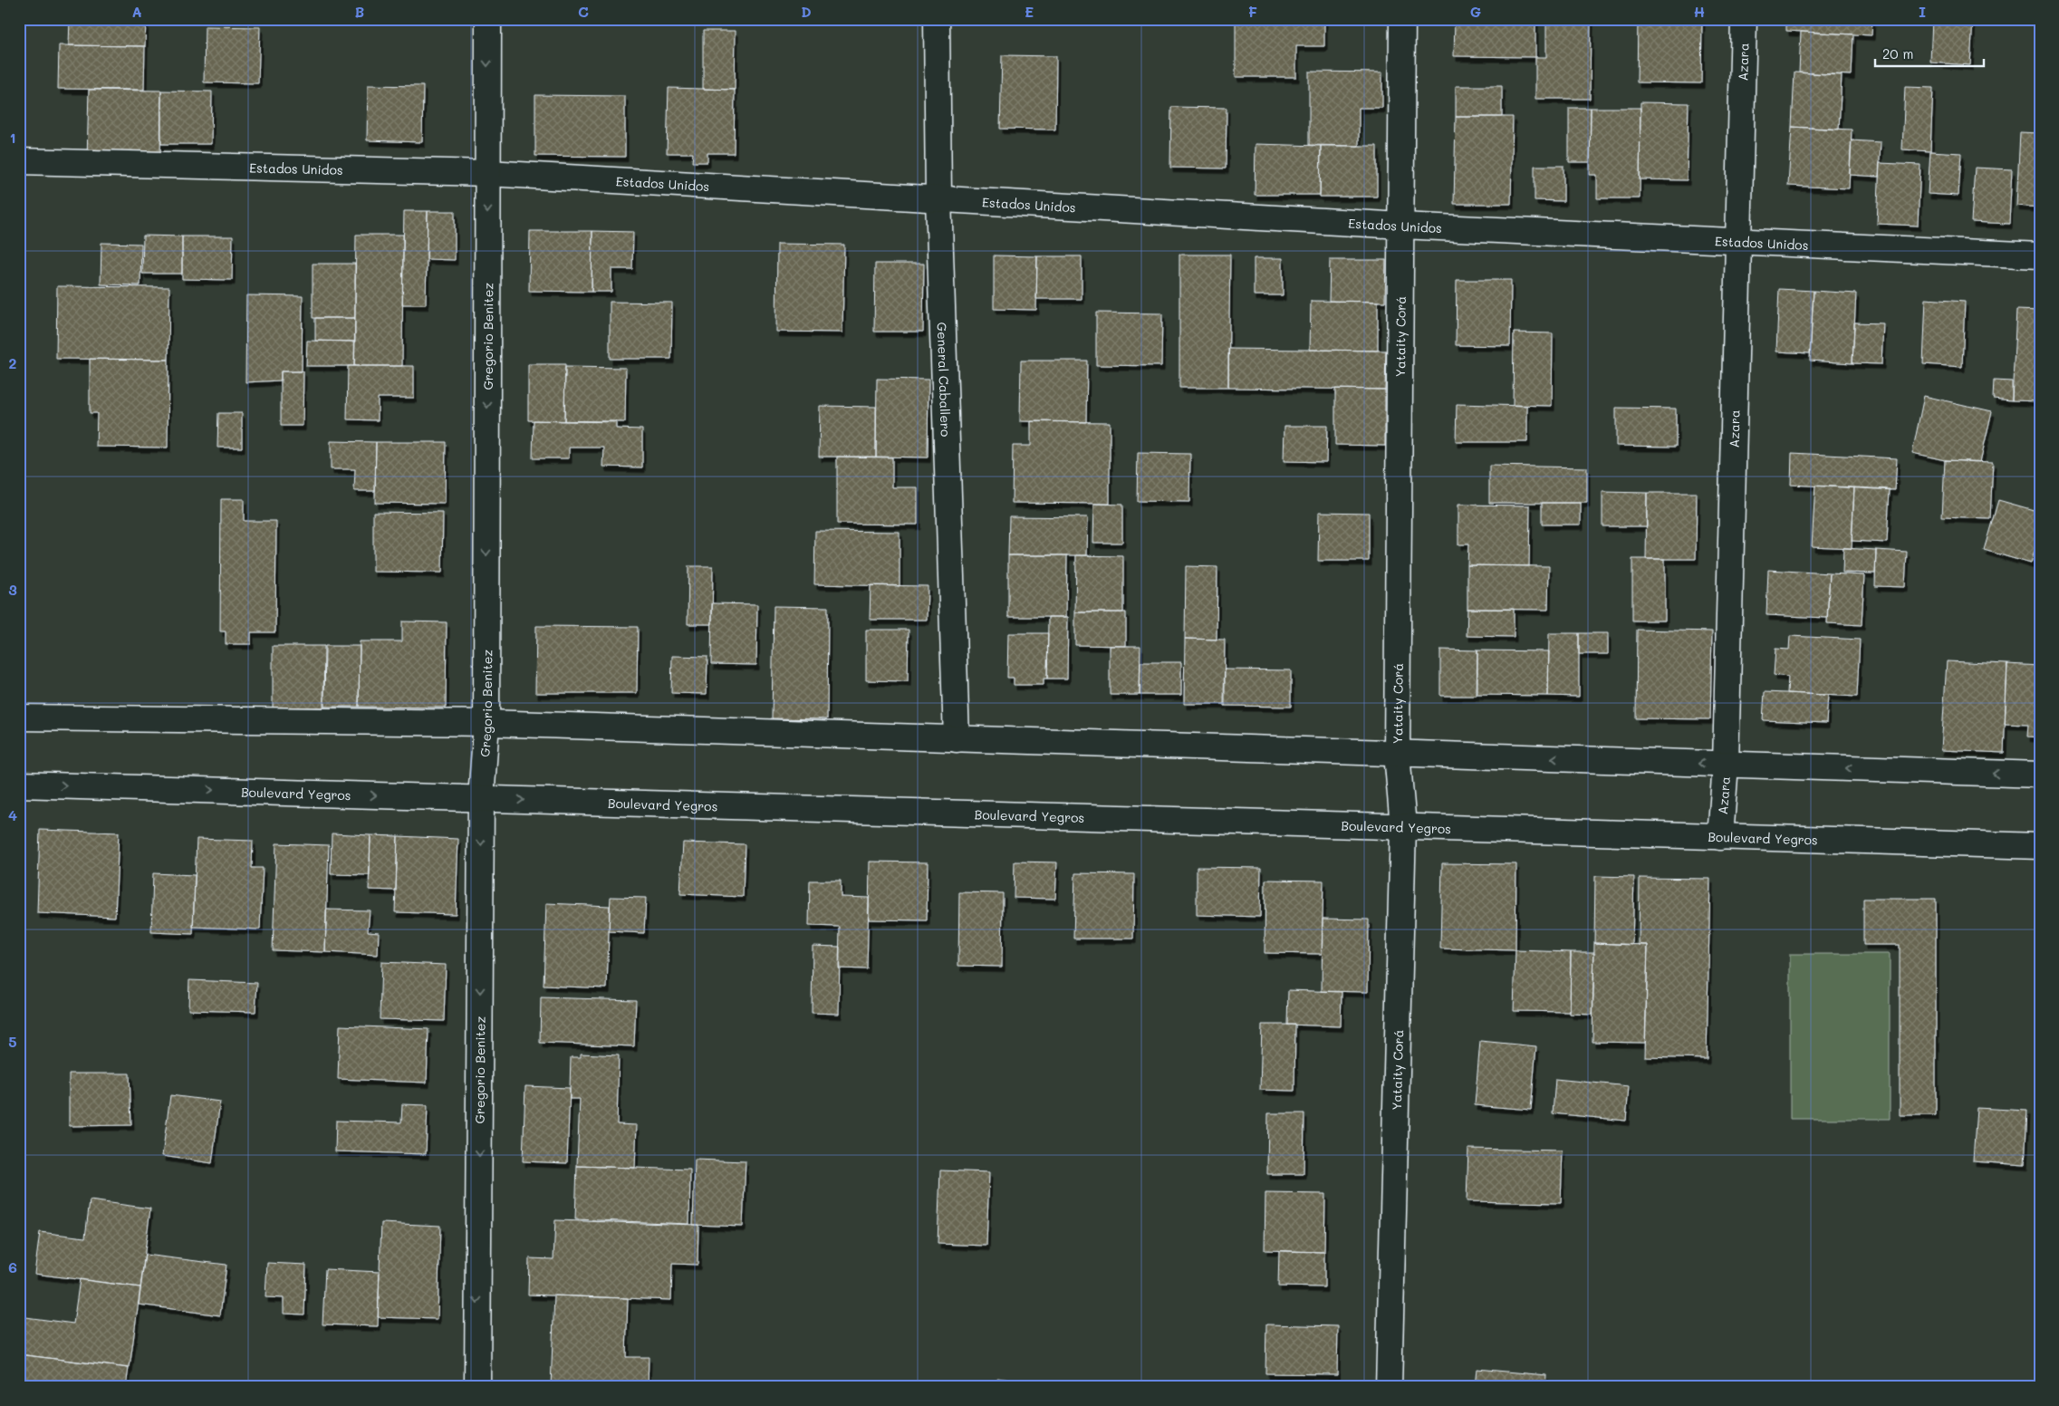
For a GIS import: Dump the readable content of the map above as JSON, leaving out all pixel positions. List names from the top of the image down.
{
  "streets": {
    "street": [
      "Azara",
      "Estados Unidos",
      "Gregorio Benitez",
      "Yataity Corá",
      "General Caballero",
      "Boulevard Yegros"
    ]
  },
  "crossings": [
    ["Azara", "Estados Unidos"],
    ["Azara", "Boulevard Yegros"],
    ["Estados Unidos", "Gregorio Benitez"],
    ["Estados Unidos", "Yataity Corá"],
    ["Estados Unidos", "General Caballero"],
    ["Gregorio Benitez", "Boulevard Yegros"],
    ["Yataity Corá", "Boulevard Yegros"]
  ],
  "one_way": ["Gregorio Benitez"],
  "scale_bar": "20 m",
  "grid": {
    "columns": [
      "A",
      "B",
      "C",
      "D",
      "E",
      "F",
      "G",
      "H",
      "I"
    ],
    "rows": [
      "1",
      "2",
      "3",
      "4",
      "5",
      "6"
    ]
  }
}
